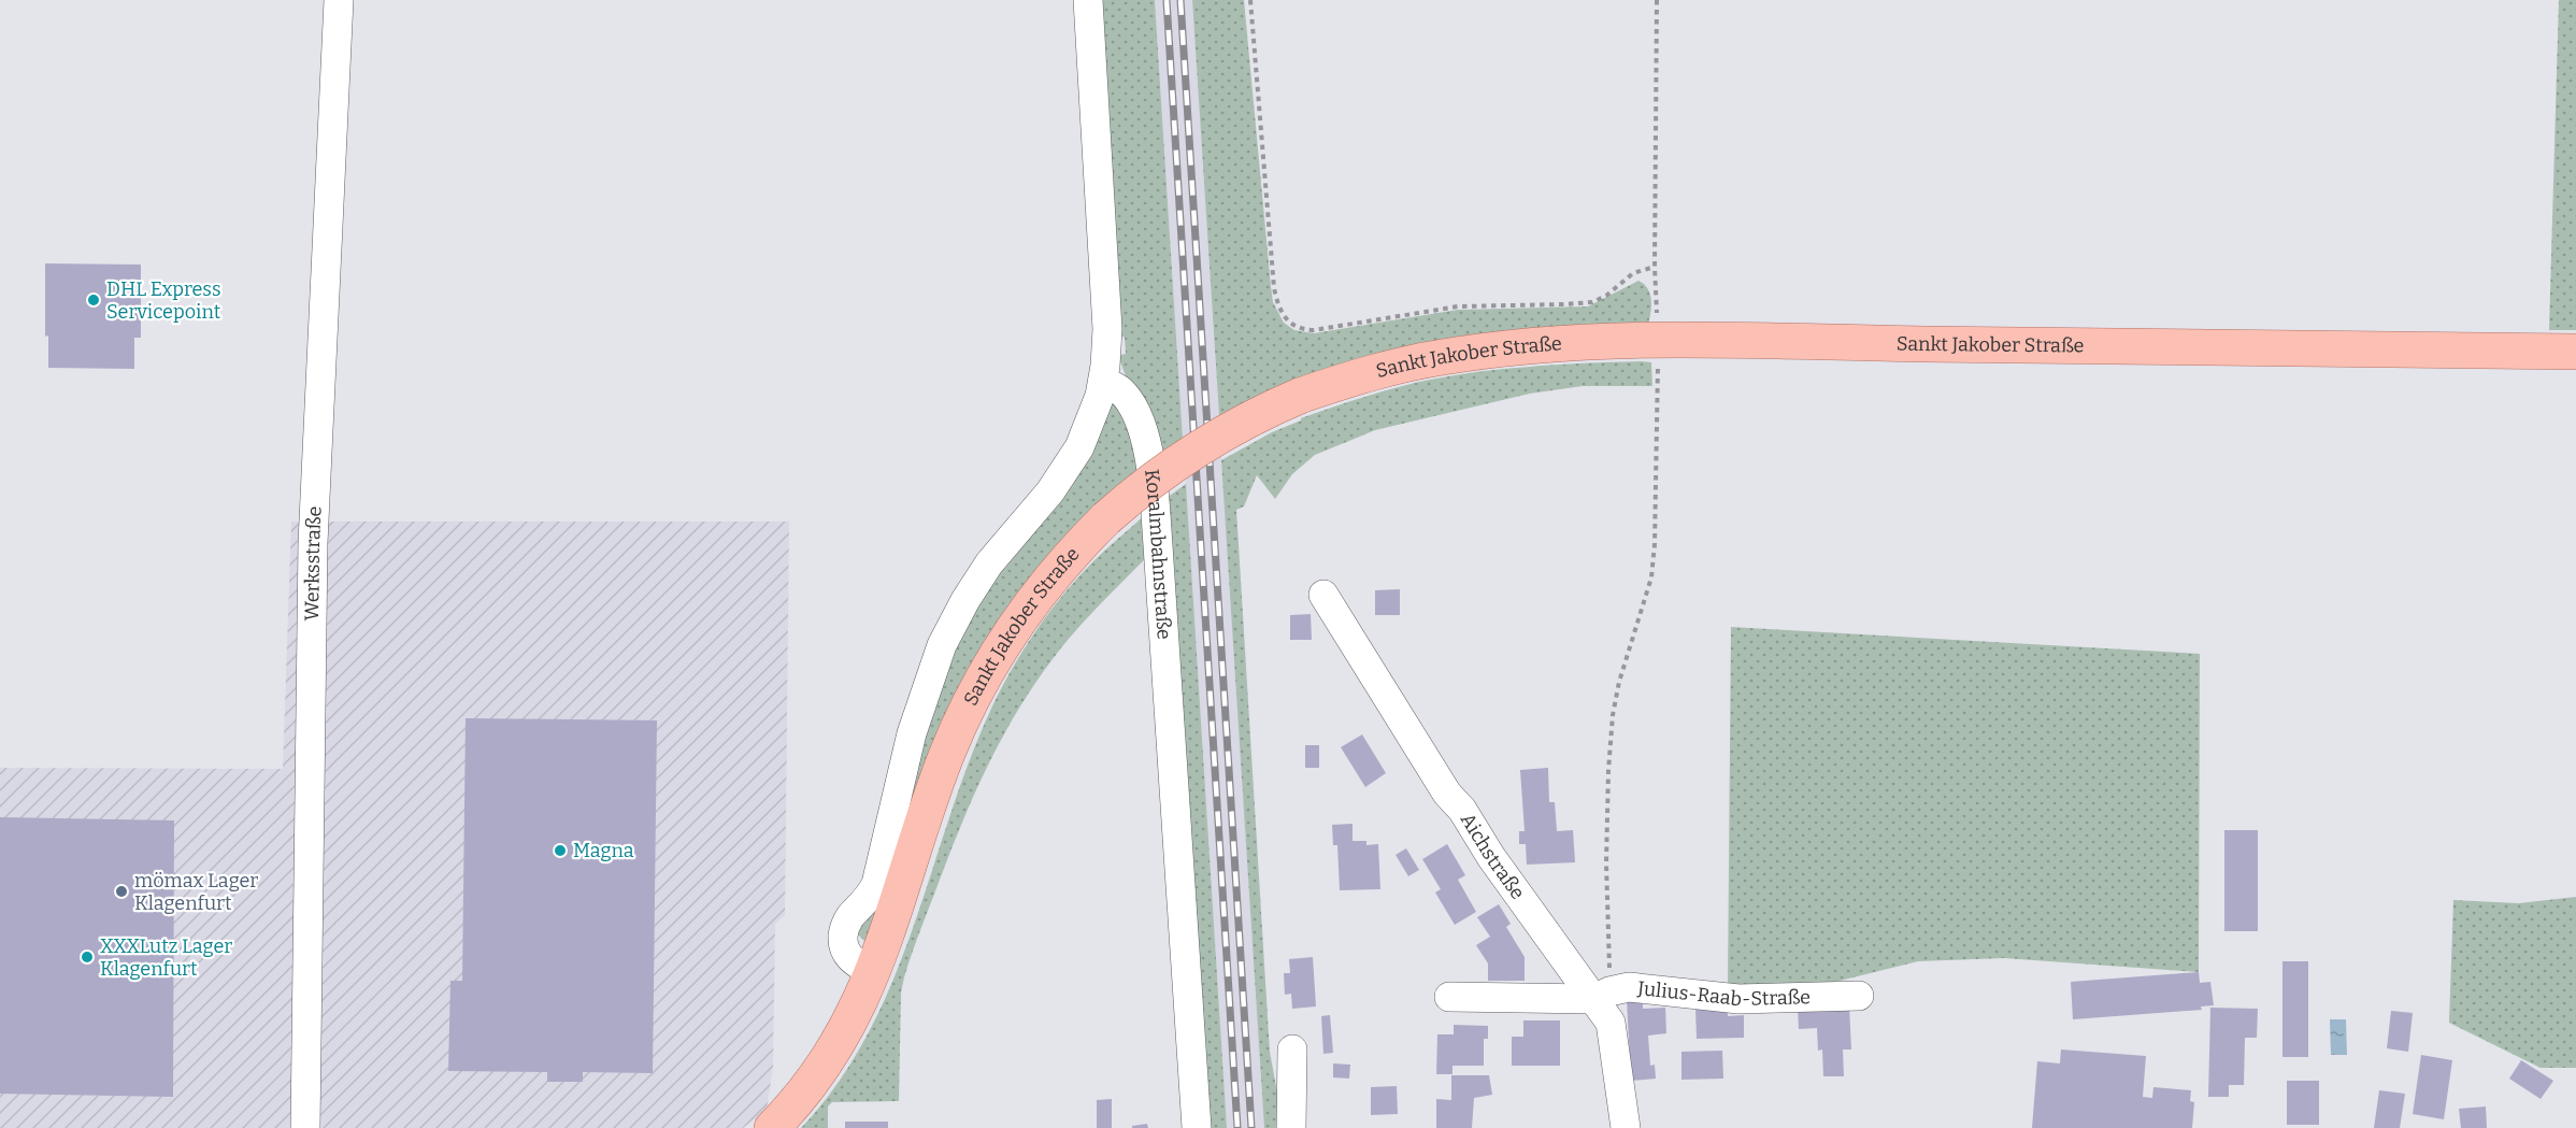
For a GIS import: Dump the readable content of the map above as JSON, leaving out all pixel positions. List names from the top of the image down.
{
  "streets": {
    "main road": ["Sankt Jakober Straße"],
    "street": [
      "Koralmbahnstraße",
      "Werksstraße",
      "Aichstraße",
      "Julius-Raab-Straße"
    ]
  },
  "crossings": [
    ["Aichstraße", "Julius-Raab-Straße"]
  ],
  "places": [
    "DHL Express Servicepoint",
    "Magna",
    "mömax Lager Klagenfurt",
    "XXXLutz Lager Klagenfurt"
  ]
}
